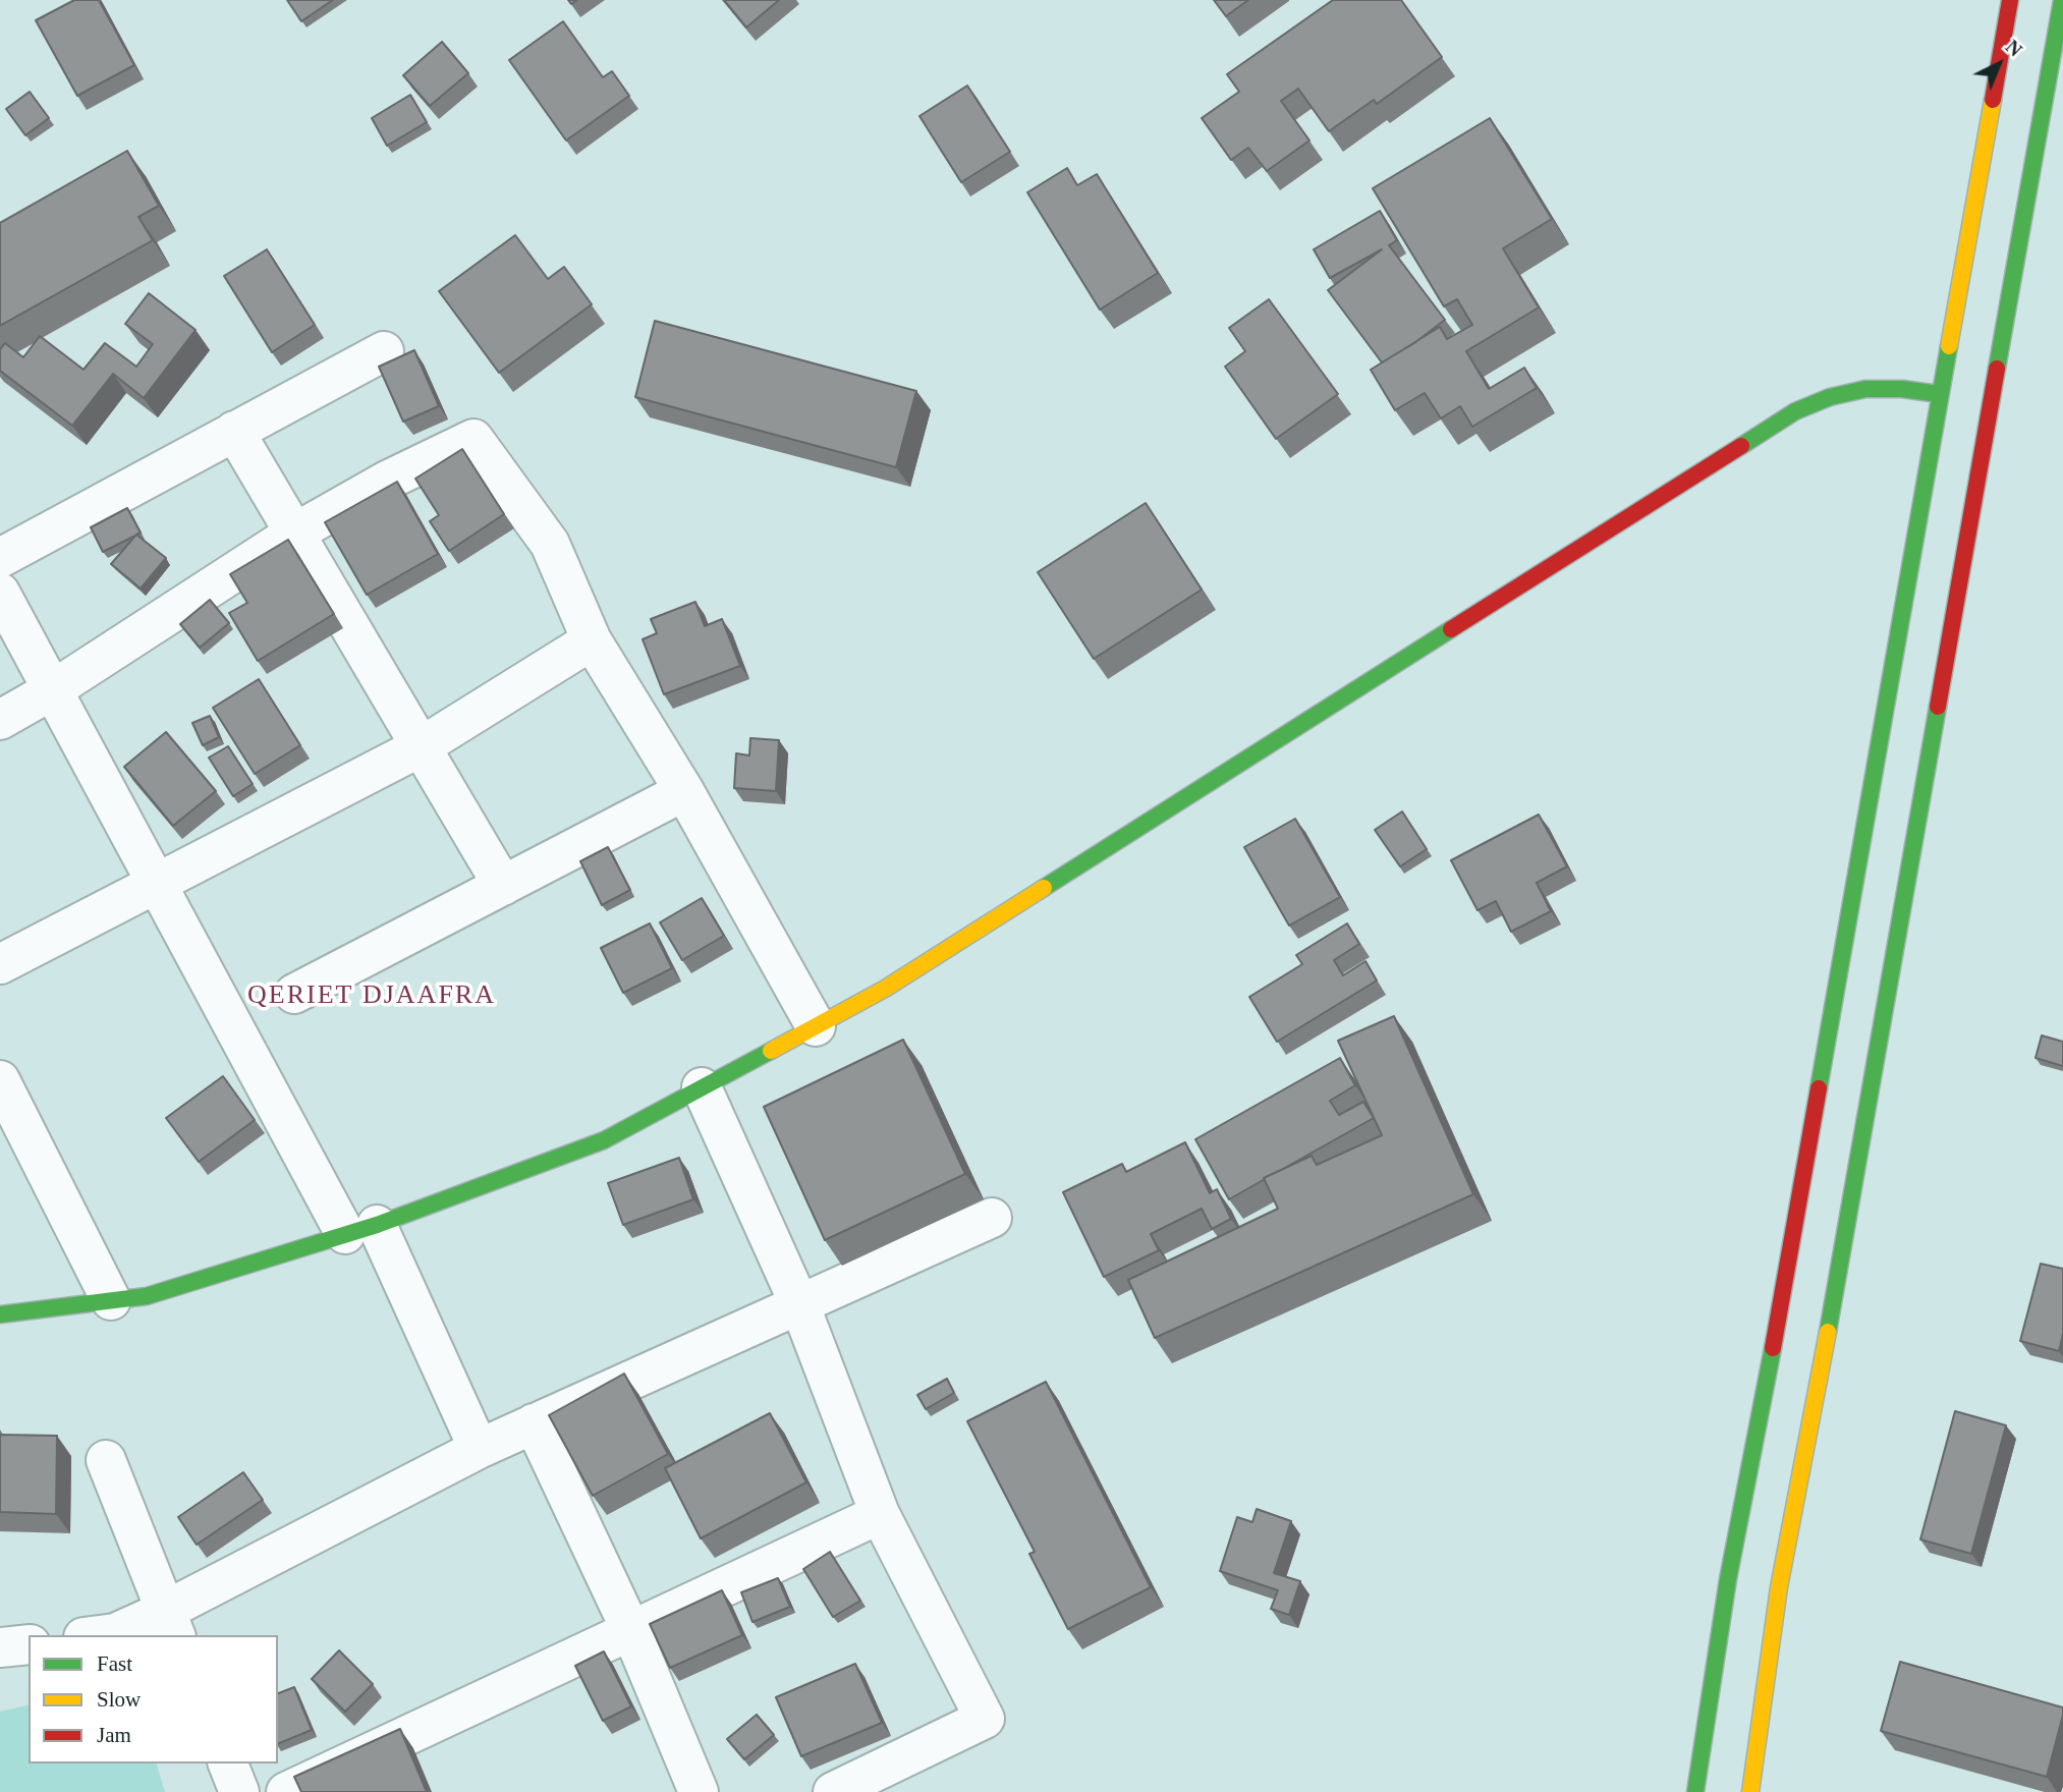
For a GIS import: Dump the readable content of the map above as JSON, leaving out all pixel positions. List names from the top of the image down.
{
  "districts": ["QERIET DJAAFRA"],
  "legend": ["Fast", "Slow", "Jam"],
  "north": "top right"
}
